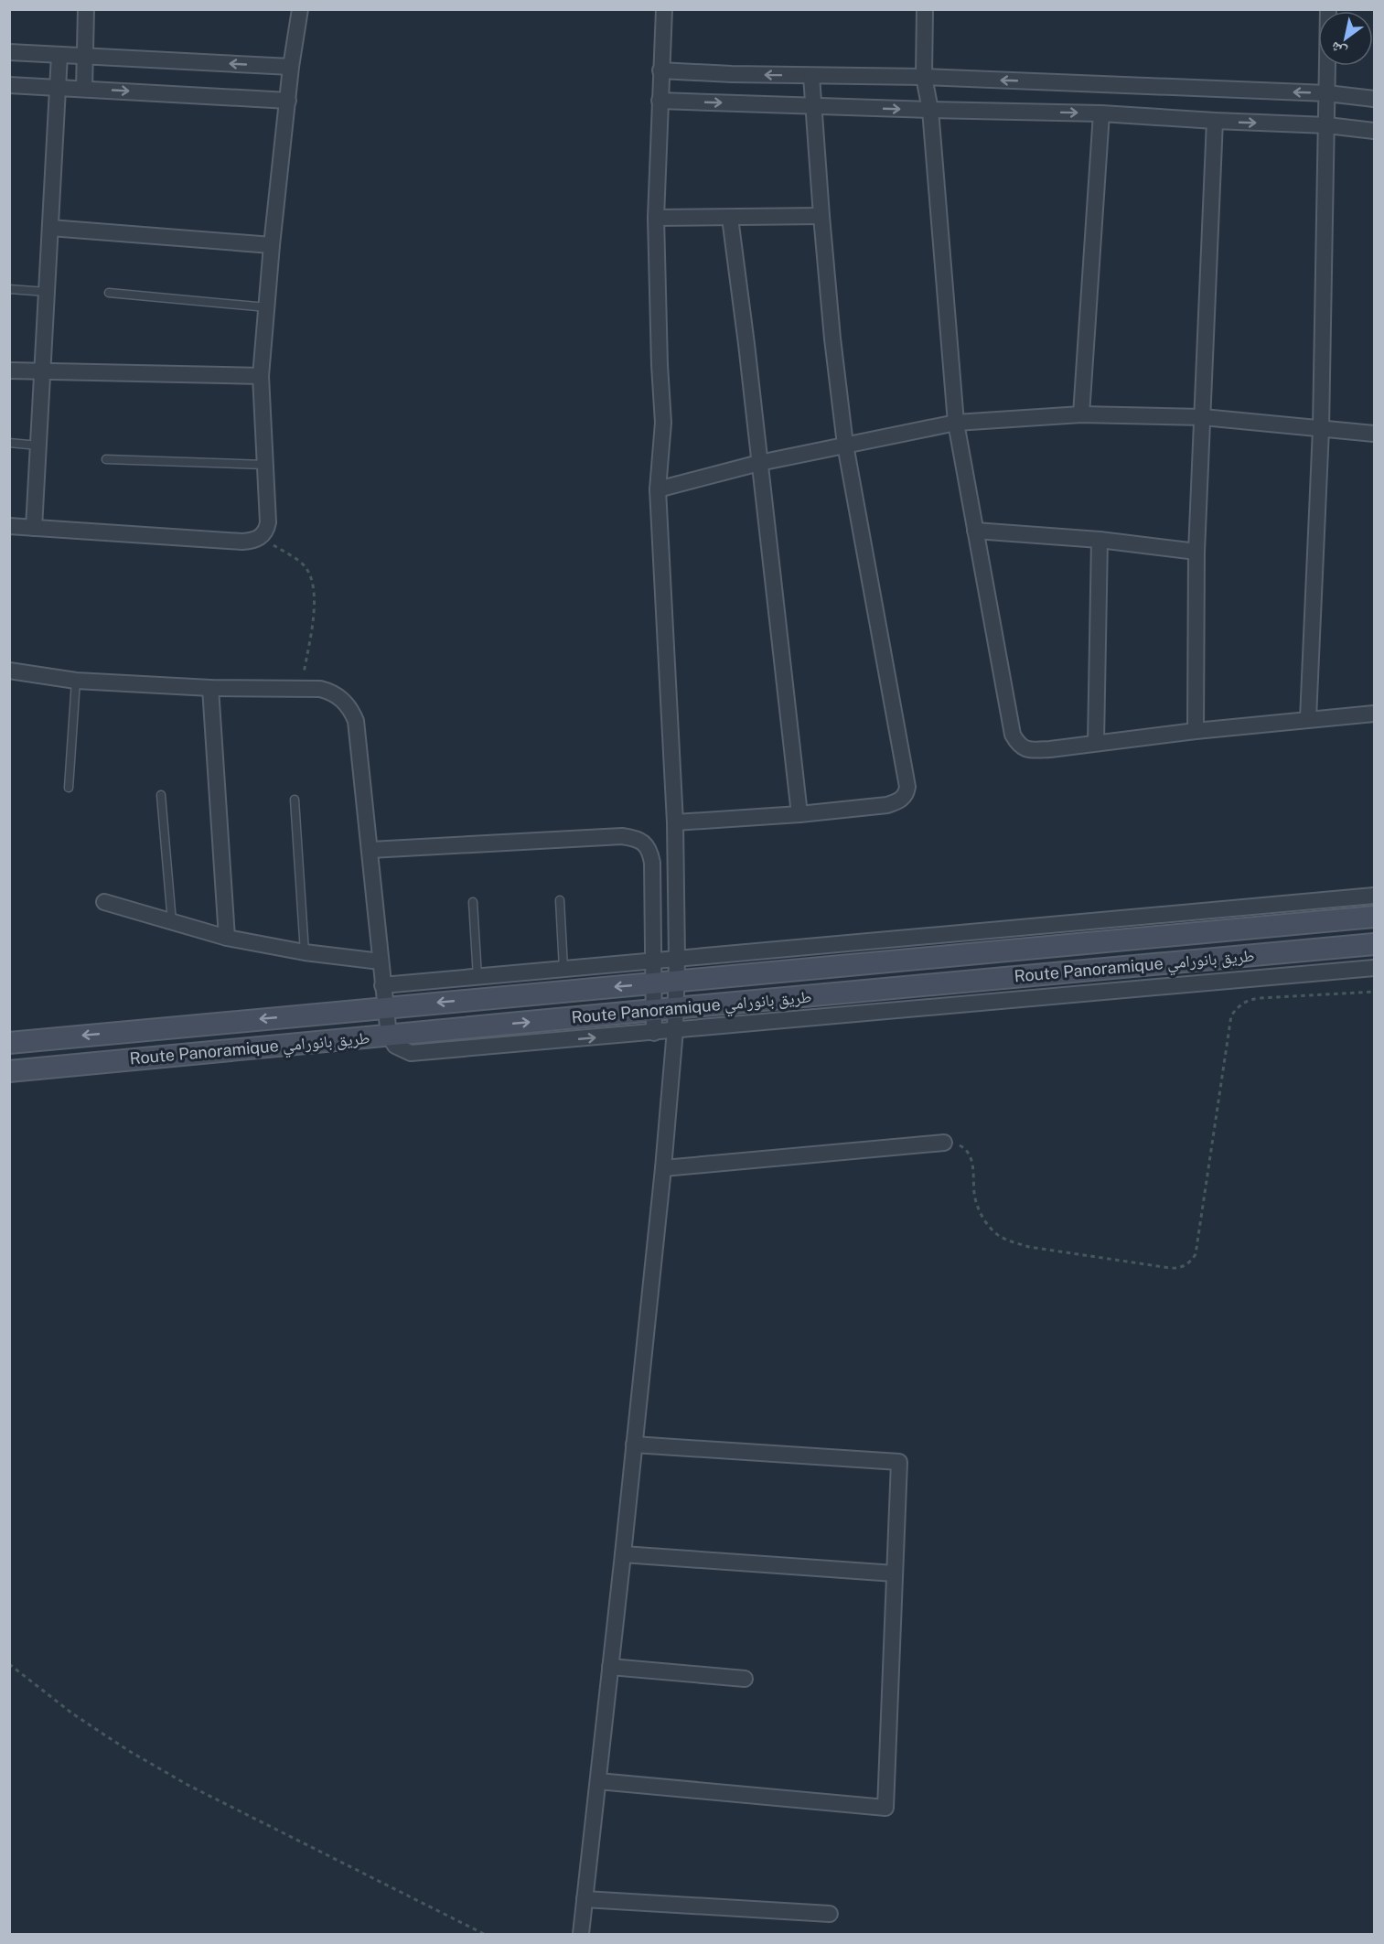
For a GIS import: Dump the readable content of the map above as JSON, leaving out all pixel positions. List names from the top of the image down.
{
  "streets": {
    "street": ["Route Panoramique طريق بانورامي"]
  },
  "north": "bottom left"
}
